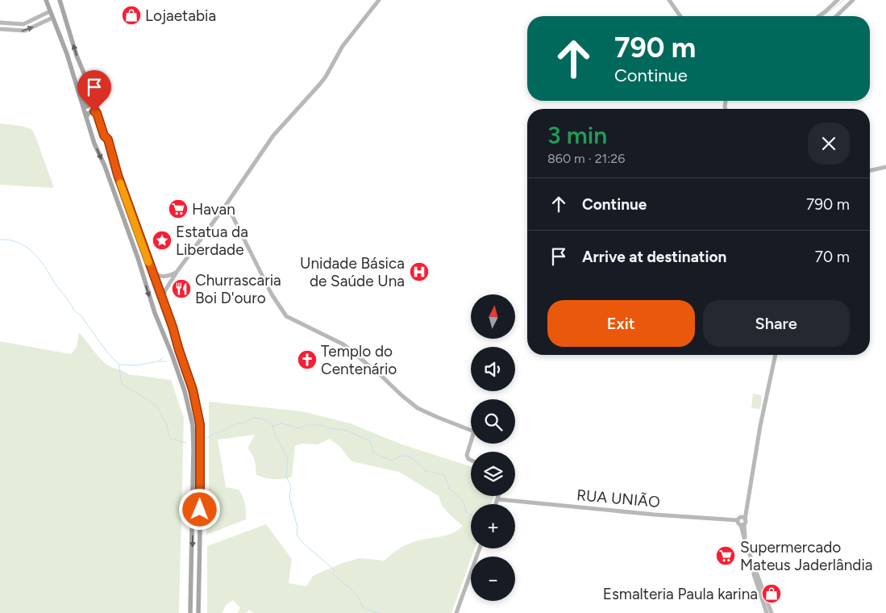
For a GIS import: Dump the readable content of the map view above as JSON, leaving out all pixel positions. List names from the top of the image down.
{
  "streets": {
    "main road": ["RUA UNIÃO"]
  },
  "places": {
    "shop": ["Lojaetabia", "Esmalteria Paula karina"],
    "supermarket": ["Havan", "Supermercado Mateus Jaderlândia"],
    "place": ["Estatua da Liberdade"],
    "hospital": ["Unidade Básica de Saúde Una"],
    "restaurant": ["Churrascaria Boi D'ouro"],
    "church": ["Templo do Centenário"]
  },
  "north": "top",
  "page": {
    "turn": ["790 m", "Continue"],
    "heading": ["3 min", "860 m · 21:26"],
    "list": [
      {
        "name": "Continue",
        "value": "790 m"
      },
      {
        "name": "Arrive at destination",
        "value": "70 m"
      }
    ],
    "buttons": ["Exit", "Share"],
    "map_buttons": ["+", "−"]
  }
}
